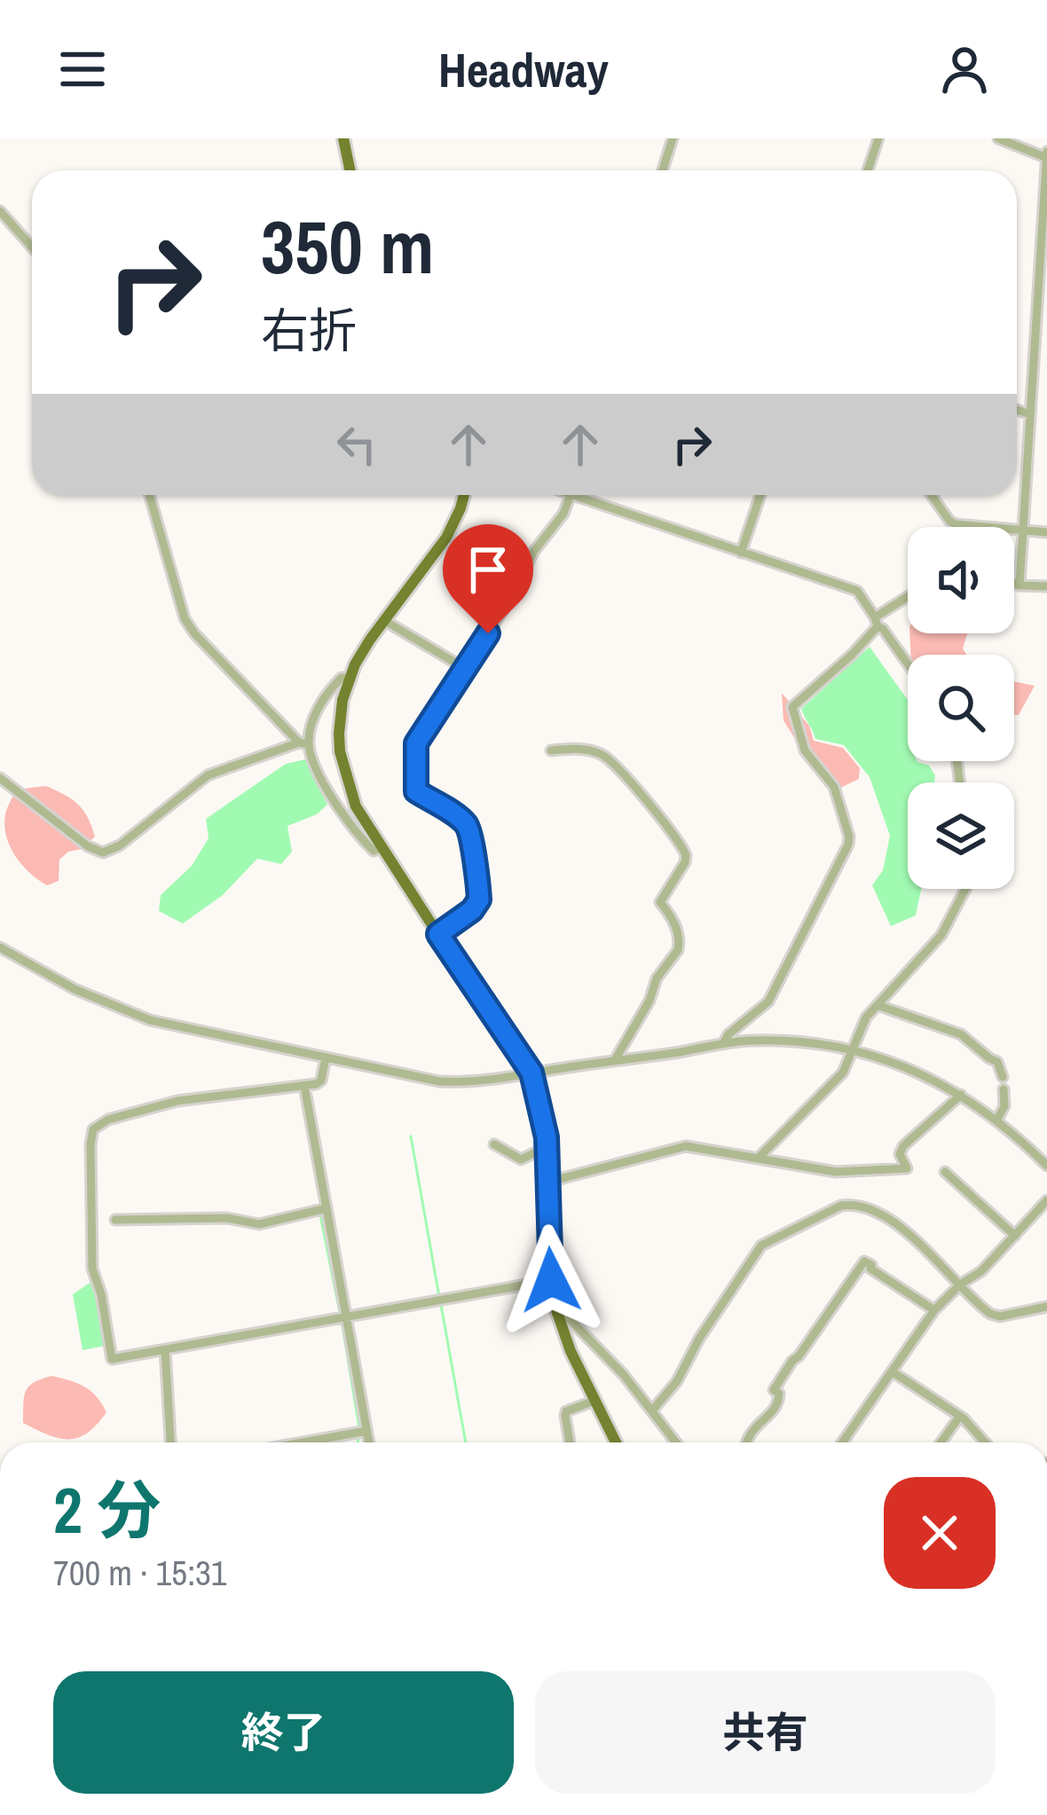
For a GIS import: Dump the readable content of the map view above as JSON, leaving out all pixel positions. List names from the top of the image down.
{
  "page": {
    "header": "Headway",
    "turn": ["350 m", "右折"],
    "heading": ["2 分", "700 m · 15:31"],
    "buttons": ["終了", "共有"]
  }
}
